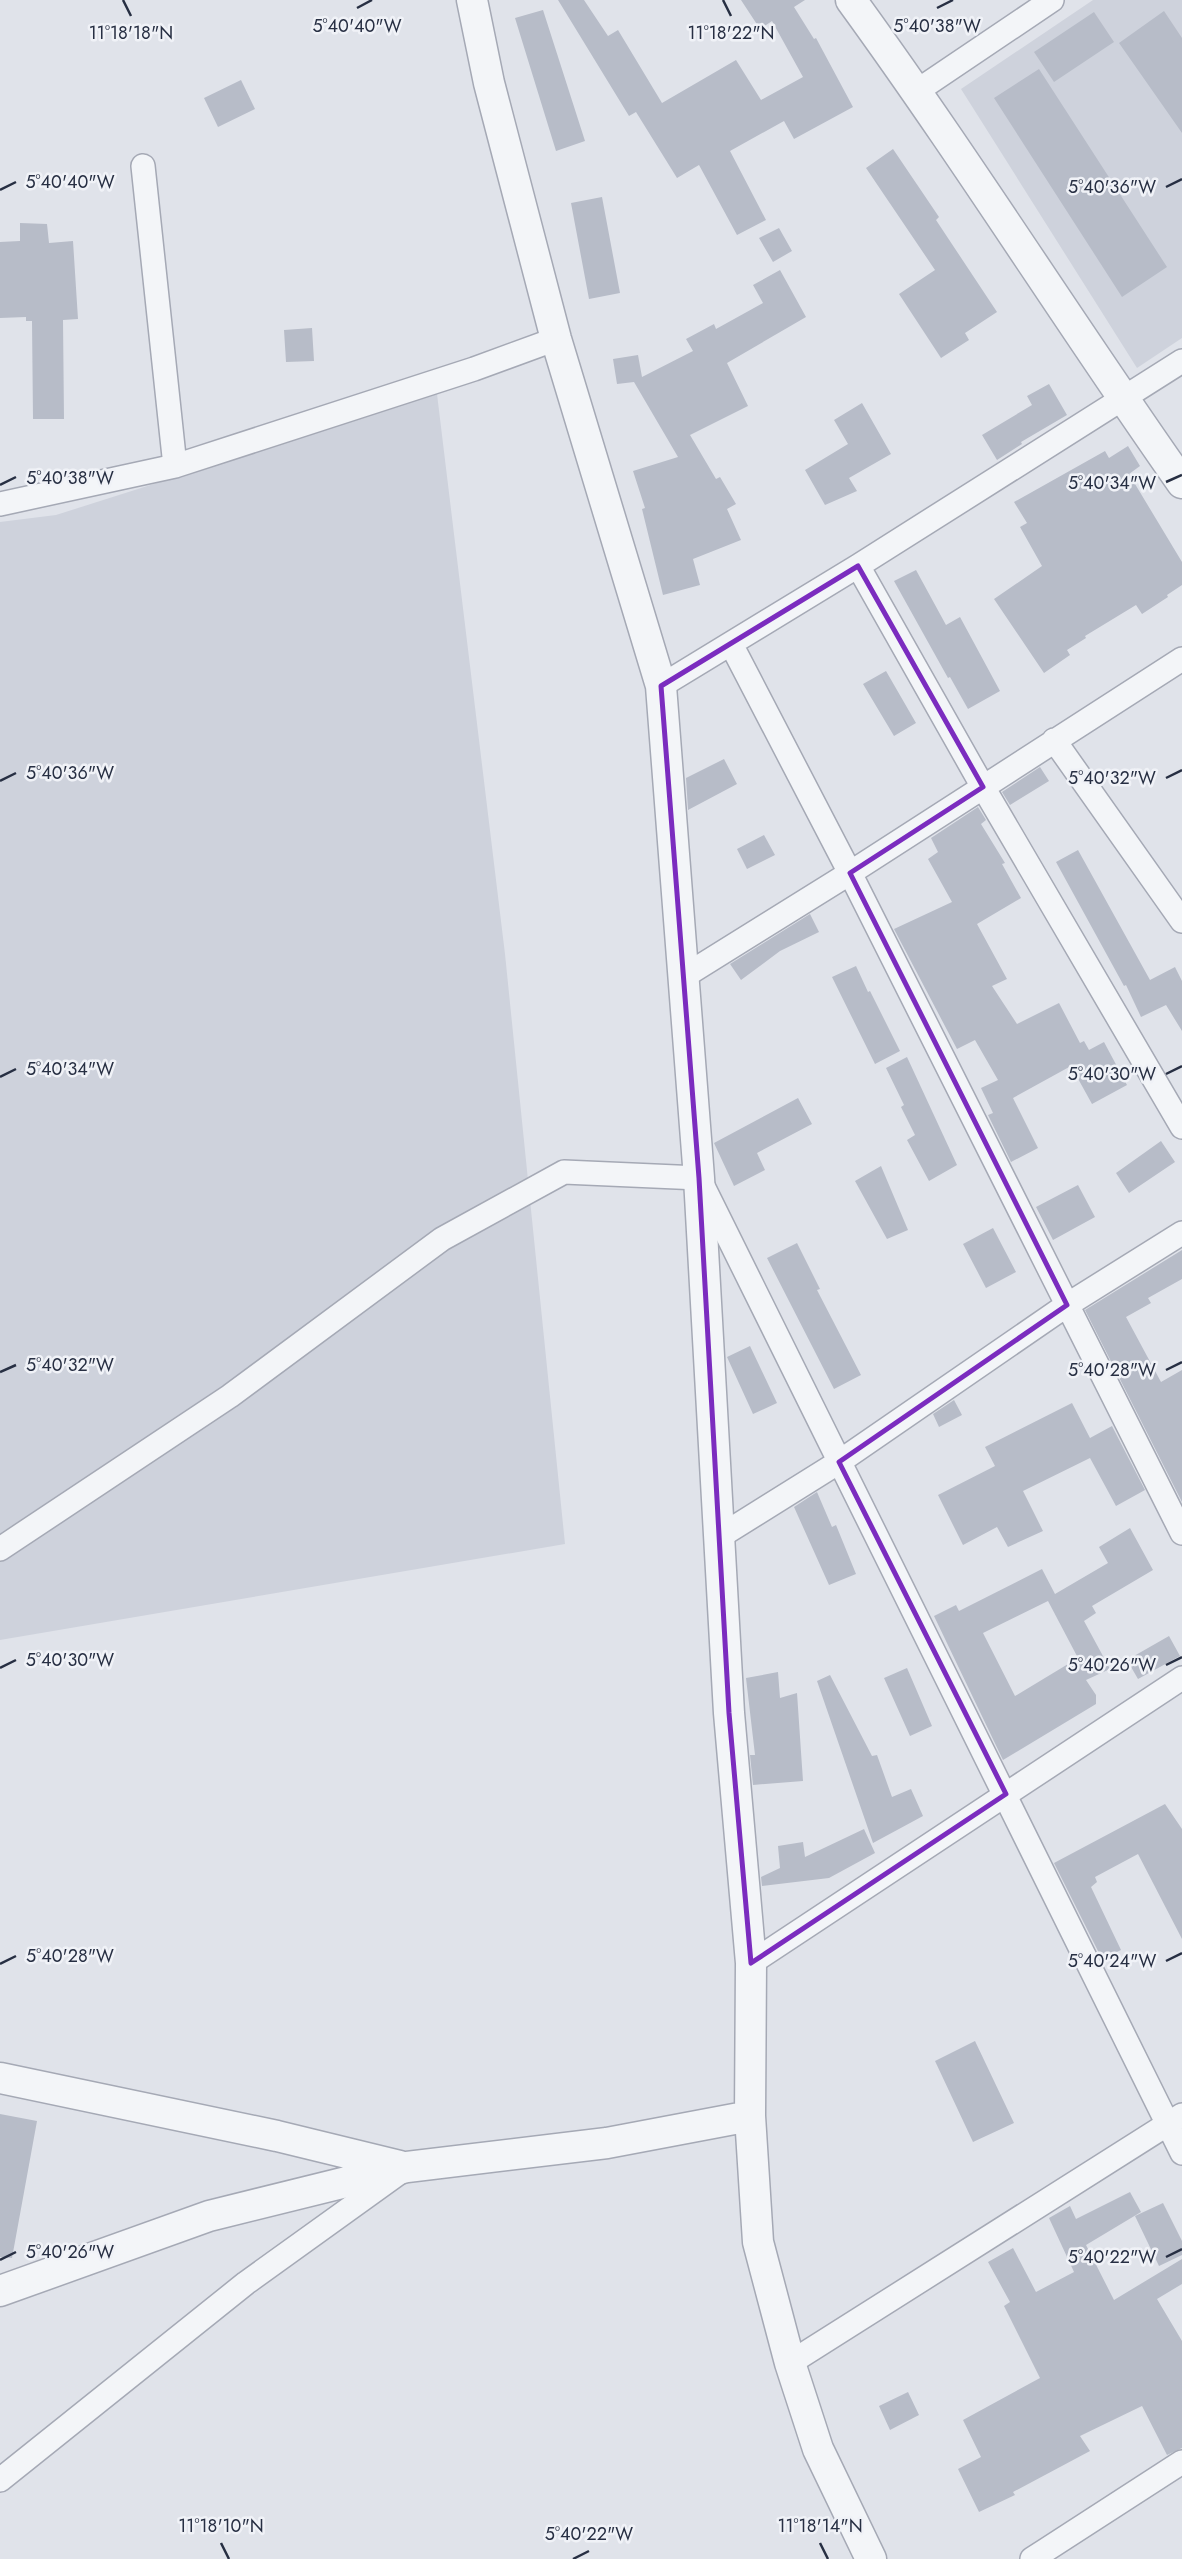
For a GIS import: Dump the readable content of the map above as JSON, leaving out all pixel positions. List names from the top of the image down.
{
  "coordinates": [
    "5°40'40\"W",
    "5°40'38\"W",
    "11°18'18\"N",
    "11°18'22\"N",
    "5°40'36\"W",
    "5°40'34\"W",
    "5°40'32\"W",
    "5°40'30\"W",
    "5°40'28\"W",
    "5°40'26\"W",
    "5°40'24\"W",
    "5°40'22\"W",
    "11°18'10\"N",
    "11°18'14\"N"
  ]
}
